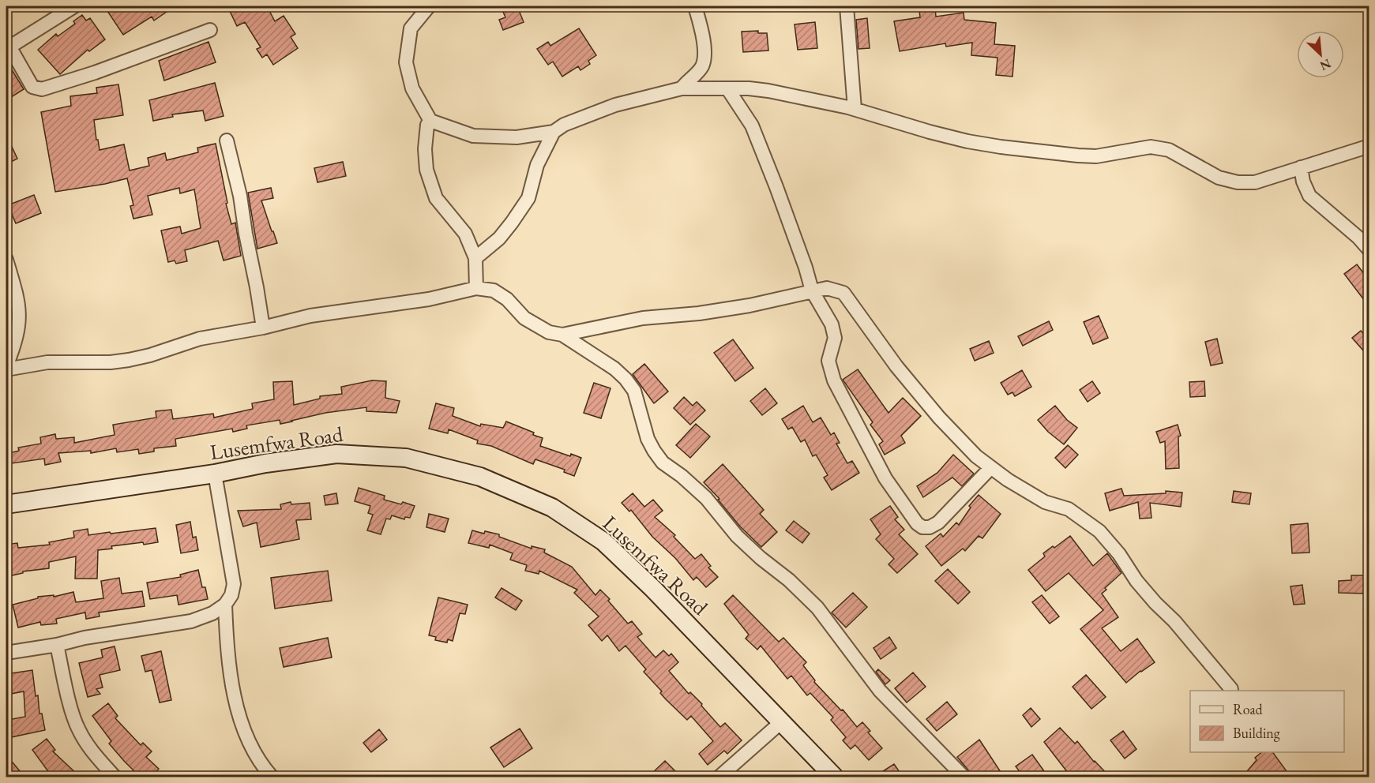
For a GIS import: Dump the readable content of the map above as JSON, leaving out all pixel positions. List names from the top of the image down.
{
  "streets": {
    "street": ["Lusemfwa Road"]
  },
  "legend": ["Road", "Building"],
  "north": "bottom right"
}
